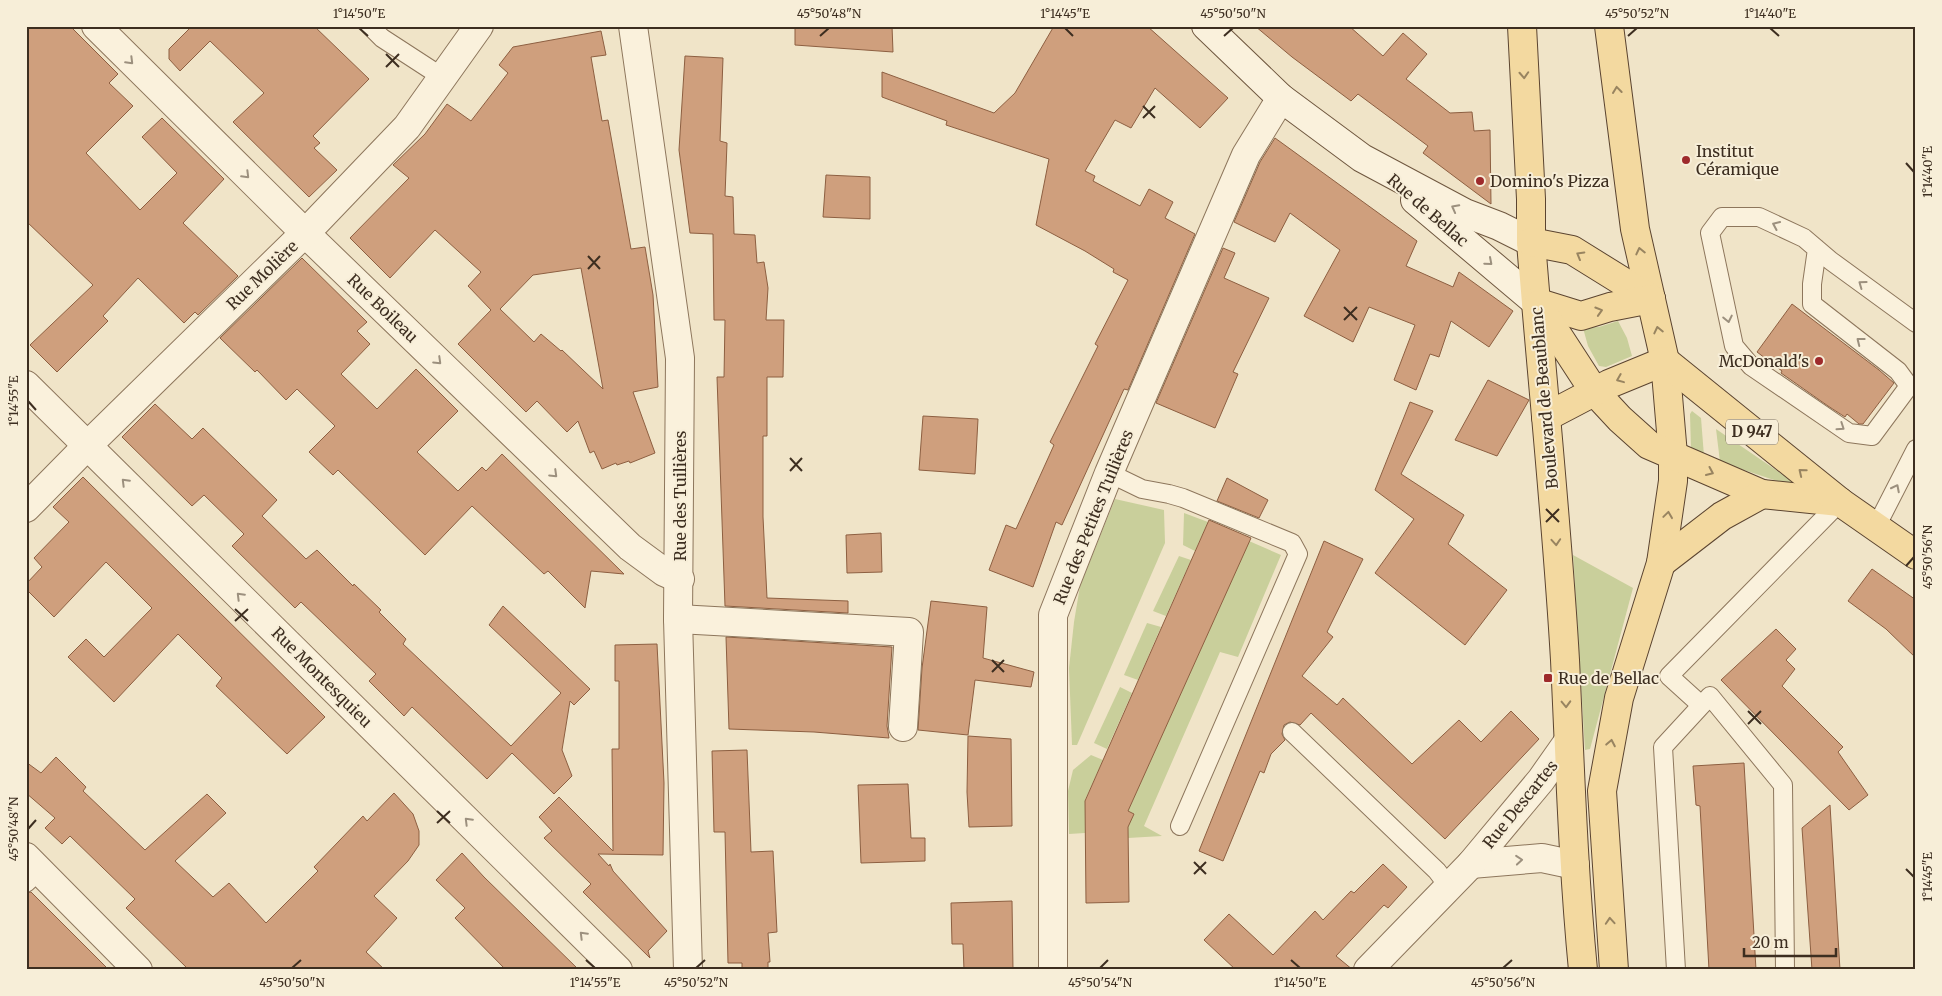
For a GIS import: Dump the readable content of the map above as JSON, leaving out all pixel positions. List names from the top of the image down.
{
  "streets": {
    "main road": ["Boulevard de Beaublanc", "D 947"],
    "street": [
      "Rue de Bellac",
      "Rue Molière",
      "Rue Boileau",
      "Rue des Tuilières",
      "Rue des Petites Tuilières",
      "Rue Montesquieu",
      "Rue Descartes"
    ]
  },
  "crossings": [
    ["Rue de Bellac", "Boulevard de Beaublanc"],
    ["Rue Molière", "Rue Boileau"],
    ["Rue Molière", "Rue Montesquieu"],
    ["Rue Boileau", "Rue des Tuilières"],
    ["Boulevard de Beaublanc", "Rue Descartes"]
  ],
  "one_way": ["Rue Boileau", "Rue Montesquieu"],
  "places": {
    "other": ["Institut Céramique", "Domino's Pizza", "McDonald's"],
    "transit": ["Rue de Bellac"]
  },
  "scale_bar": "20 m",
  "coordinates": [
    "1°14'50\"E",
    "45°50'48\"N",
    "1°14'45\"E",
    "45°50'50\"N",
    "45°50'52\"N",
    "1°14'40\"E",
    "1°14'55\"E",
    "45°50'56\"N",
    "45°50'54\"N"
  ]
}
